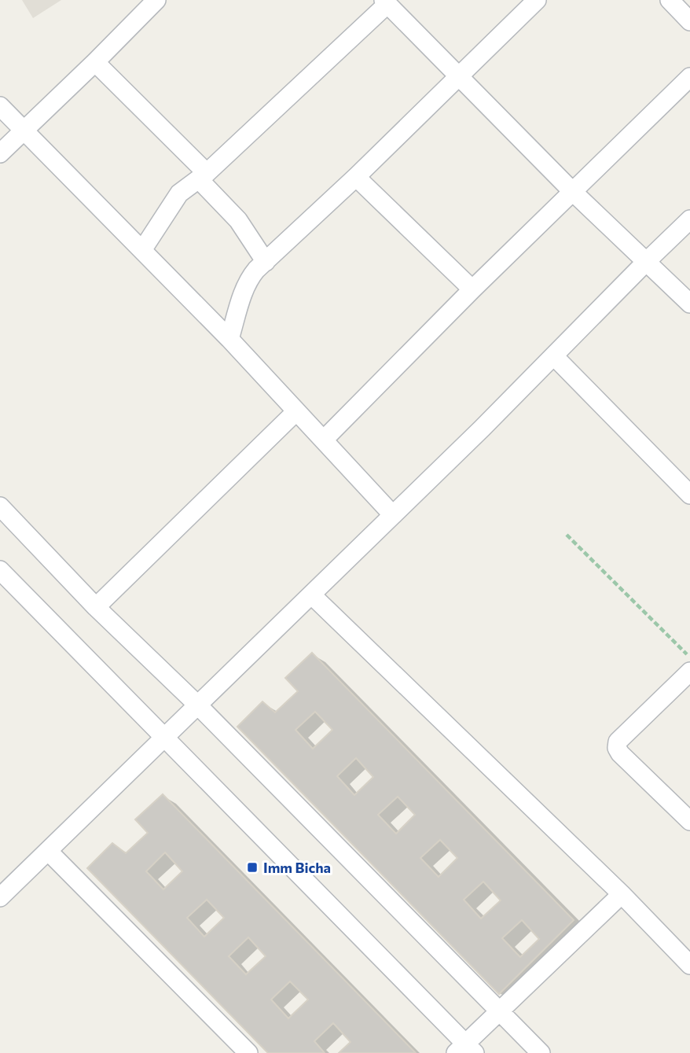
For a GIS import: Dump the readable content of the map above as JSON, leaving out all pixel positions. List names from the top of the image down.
{
  "places": {
    "transit": ["Imm Bicha"]
  }
}
